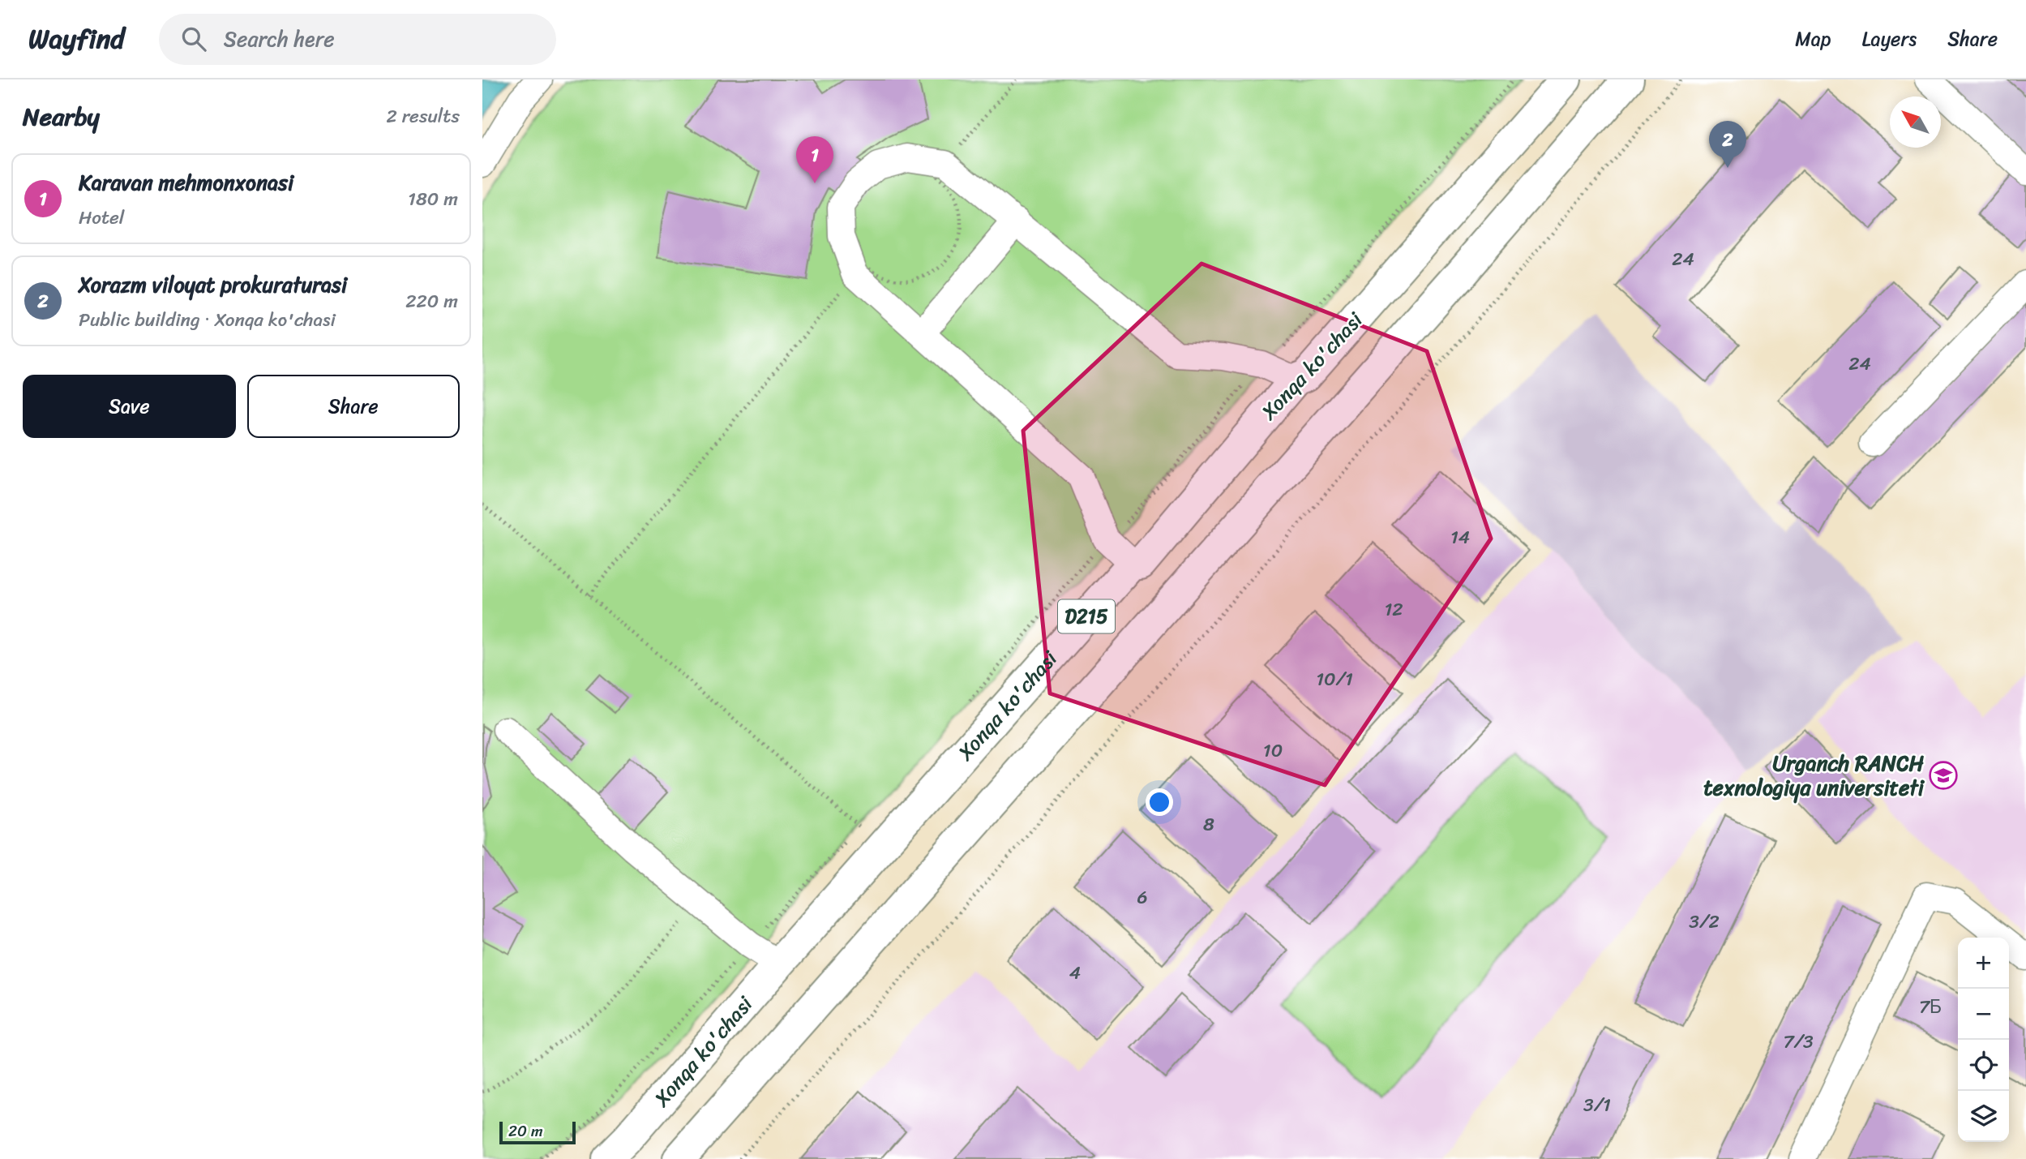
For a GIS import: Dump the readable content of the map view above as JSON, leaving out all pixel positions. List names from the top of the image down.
{
  "streets": {
    "main road": ["Xonqa ko'chasi", "D215"]
  },
  "places": {
    "school or university": ["Urganch RANCH texnologiya universiteti"]
  },
  "house_numbers": [
    "24",
    "24",
    "14",
    "12",
    "10/1",
    "10",
    "8",
    "6",
    "3/2",
    "4",
    "7Б",
    "7/3",
    "3/1"
  ],
  "scale_bar": "20 m",
  "north": "top left",
  "page": {
    "header": "Wayfind",
    "search": "Search here",
    "nav": ["Map", "Layers", "Share"],
    "heading": ["Nearby", "2 results"],
    "pins": ["2", "1"],
    "list": [
      {
        "mark": "1",
        "name": "Karavan mehmonxonasi",
        "note": "Hotel",
        "value": "180 m"
      },
      {
        "mark": "2",
        "name": "Xorazm viloyat prokuraturasi",
        "note": "Public building · Xonqa ko'chasi",
        "value": "220 m"
      }
    ],
    "buttons": ["Save", "Share"],
    "map_buttons": ["+", "−"],
    "scale": "20 m"
  }
}
